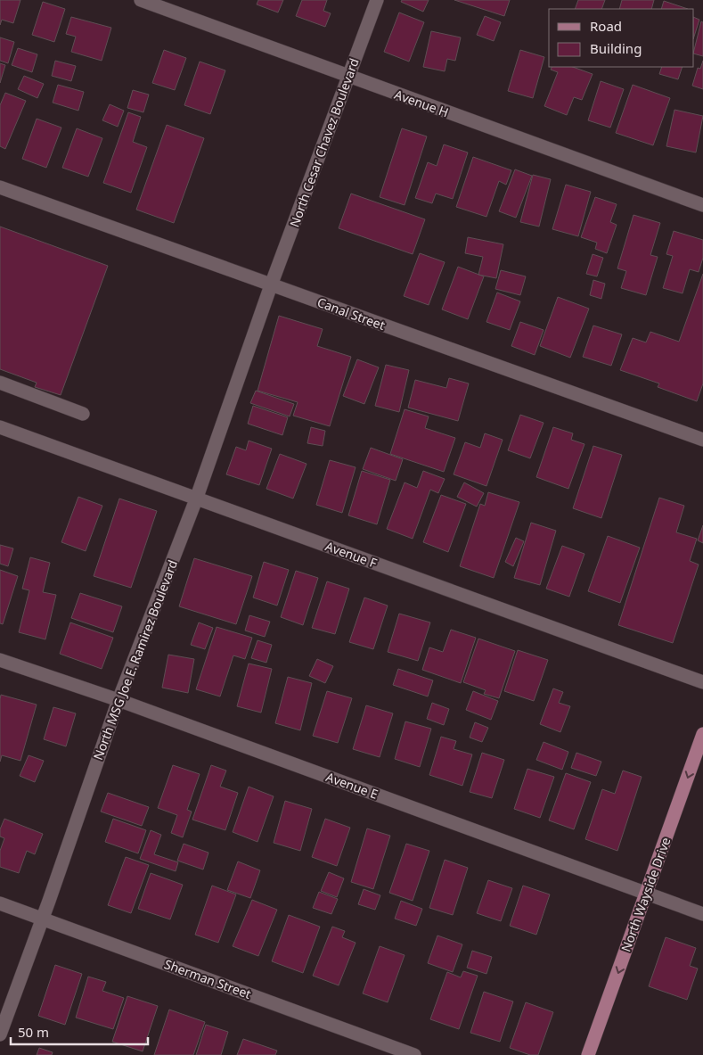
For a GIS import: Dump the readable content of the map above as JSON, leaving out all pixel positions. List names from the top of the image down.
{
  "streets": {
    "main road": ["North Wayside Drive"],
    "street": [
      "Avenue H",
      "North Cesar Chavez Boulevard",
      "Canal Street",
      "Avenue F",
      "North MSG Joe E. Ramirez Boulevard",
      "Avenue E",
      "Sherman Street"
    ]
  },
  "crossings": [
    ["Avenue H", "North Cesar Chavez Boulevard"],
    ["North Cesar Chavez Boulevard", "Canal Street"],
    ["North Cesar Chavez Boulevard", "North MSG Joe E. Ramirez Boulevard"],
    ["Canal Street", "North MSG Joe E. Ramirez Boulevard"],
    ["Avenue F", "North MSG Joe E. Ramirez Boulevard"],
    ["North MSG Joe E. Ramirez Boulevard", "Avenue E"],
    ["North MSG Joe E. Ramirez Boulevard", "Sherman Street"],
    ["Avenue E", "North Wayside Drive"]
  ],
  "one_way": ["North Wayside Drive"],
  "legend": ["Road", "Building"],
  "scale_bar": "50 m"
}
